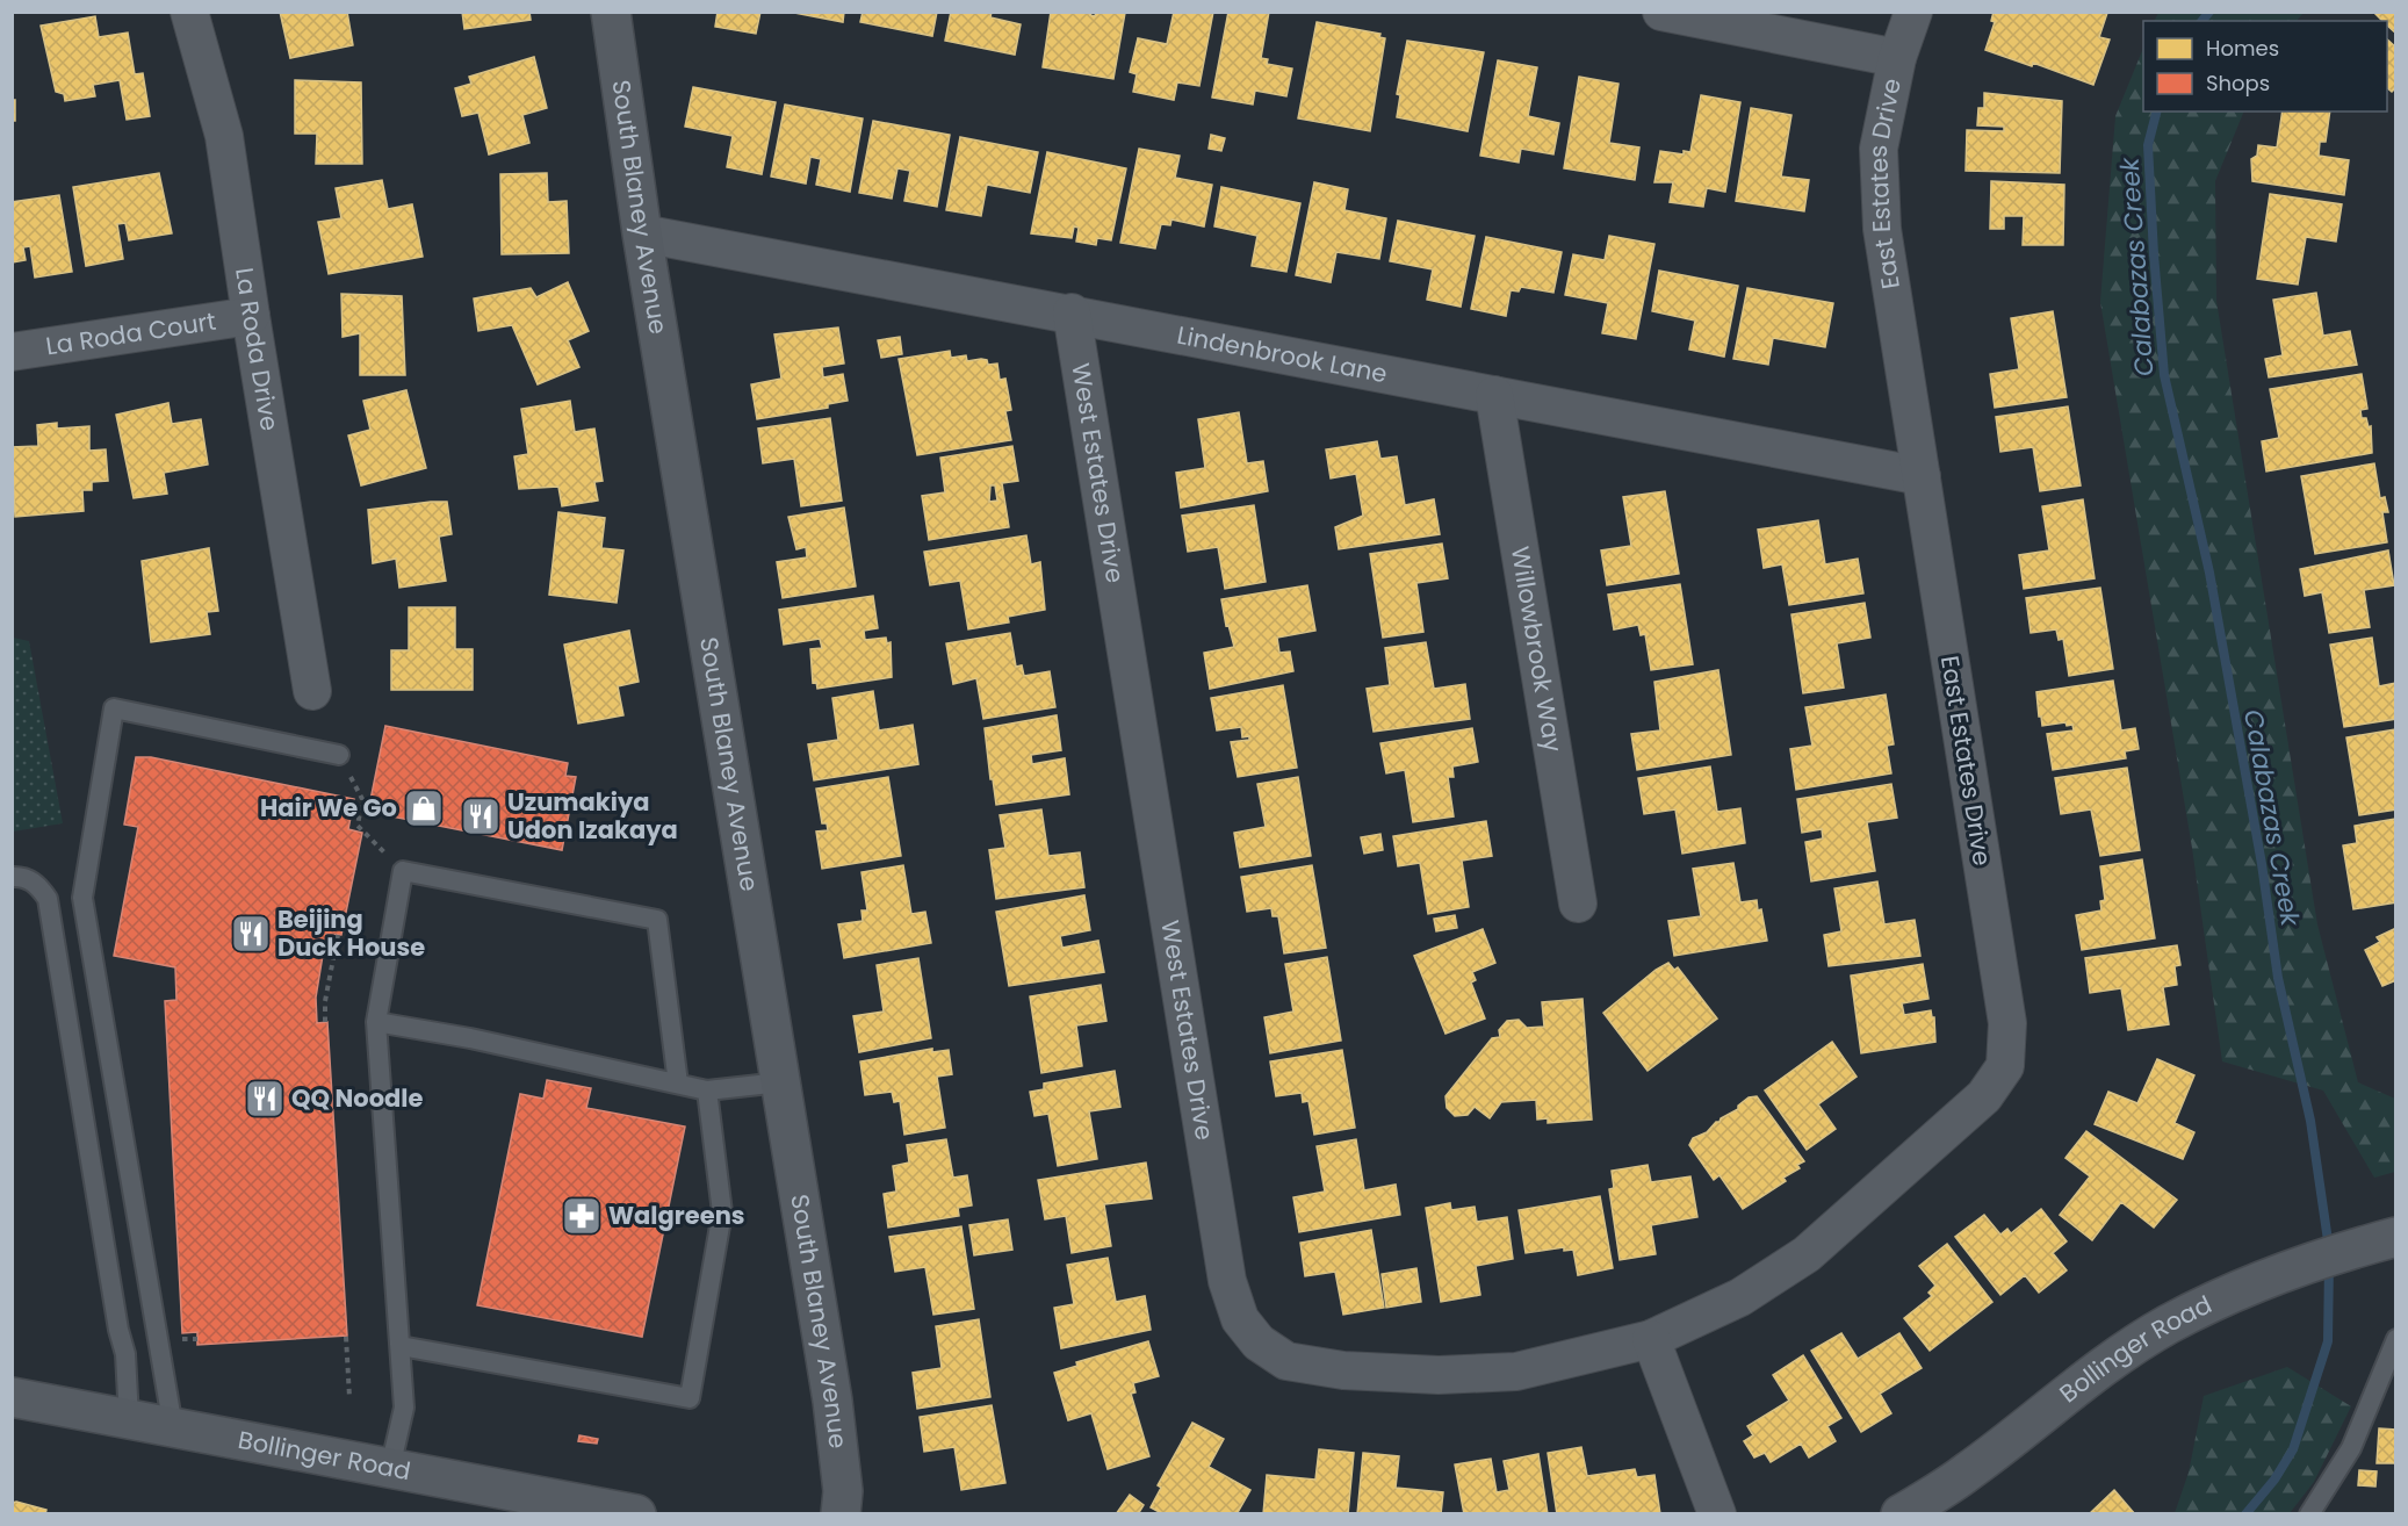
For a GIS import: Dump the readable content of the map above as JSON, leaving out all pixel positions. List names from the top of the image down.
{
  "streets": {
    "street": [
      "East Estates Drive",
      "South Blaney Avenue",
      "La Roda Court",
      "La Roda Drive",
      "Lindenbrook Lane",
      "West Estates Drive",
      "Willowbrook Way",
      "Bollinger Road"
    ]
  },
  "crossings": [
    ["East Estates Drive", "Lindenbrook Lane"],
    ["East Estates Drive", "West Estates Drive"],
    ["South Blaney Avenue", "Lindenbrook Lane"],
    ["La Roda Court", "La Roda Drive"],
    ["Lindenbrook Lane", "West Estates Drive"],
    ["Lindenbrook Lane", "Willowbrook Way"]
  ],
  "water": ["Calabazas Creek"],
  "places": {
    "shop": ["Hair We Go"],
    "restaurant": ["Uzumakiya Udon Izakaya", "Beijing Duck House", "QQ Noodle"],
    "pharmacy": ["Walgreens"]
  },
  "legend": ["Homes", "Shops"]
}
